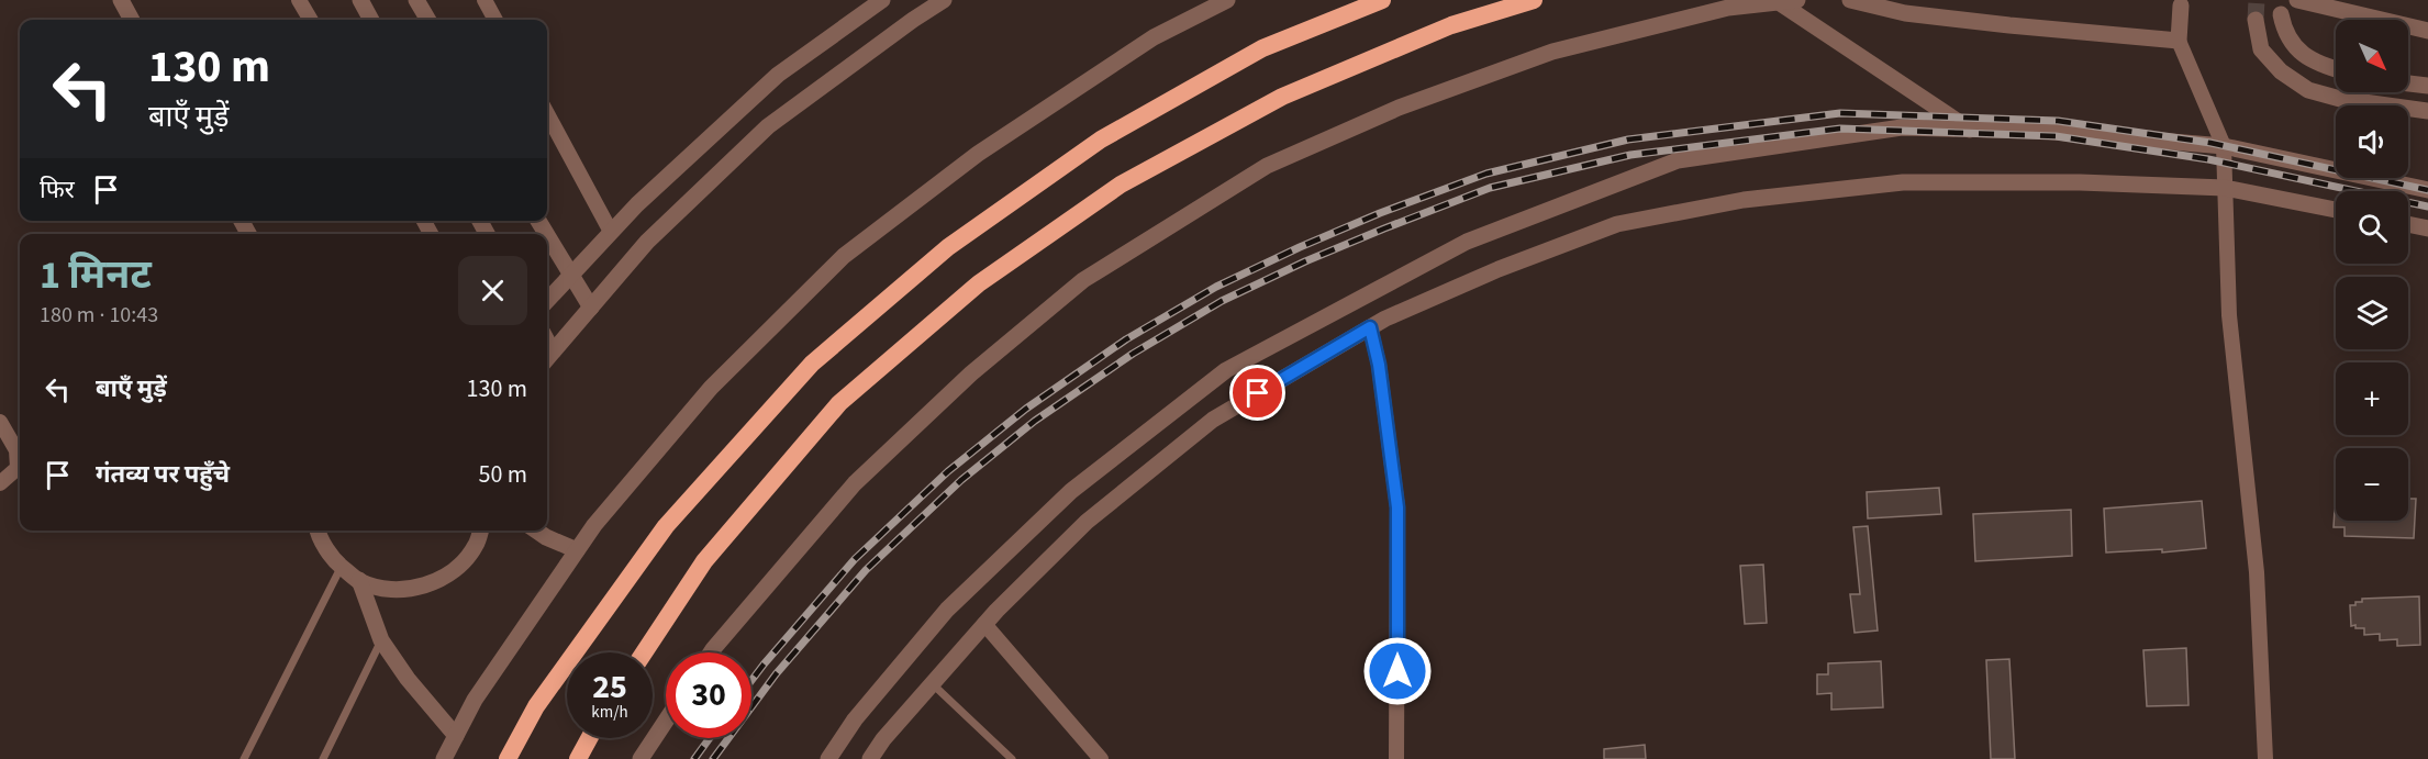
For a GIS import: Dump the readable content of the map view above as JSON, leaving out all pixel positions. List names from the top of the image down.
{
  "north": "bottom right",
  "page": {
    "map_buttons": ["+", "−"],
    "turn": ["130 m", "बाएँ मुड़ें"],
    "then": "फिर",
    "heading": ["1 मिनट", "180 m · 10:43"],
    "list": [
      {
        "name": "बाएँ मुड़ें",
        "value": "130 m"
      },
      {
        "name": "गंतव्य पर पहुँचे",
        "value": "50 m"
      }
    ],
    "speed": "25 km/h",
    "limit": "30"
  }
}
